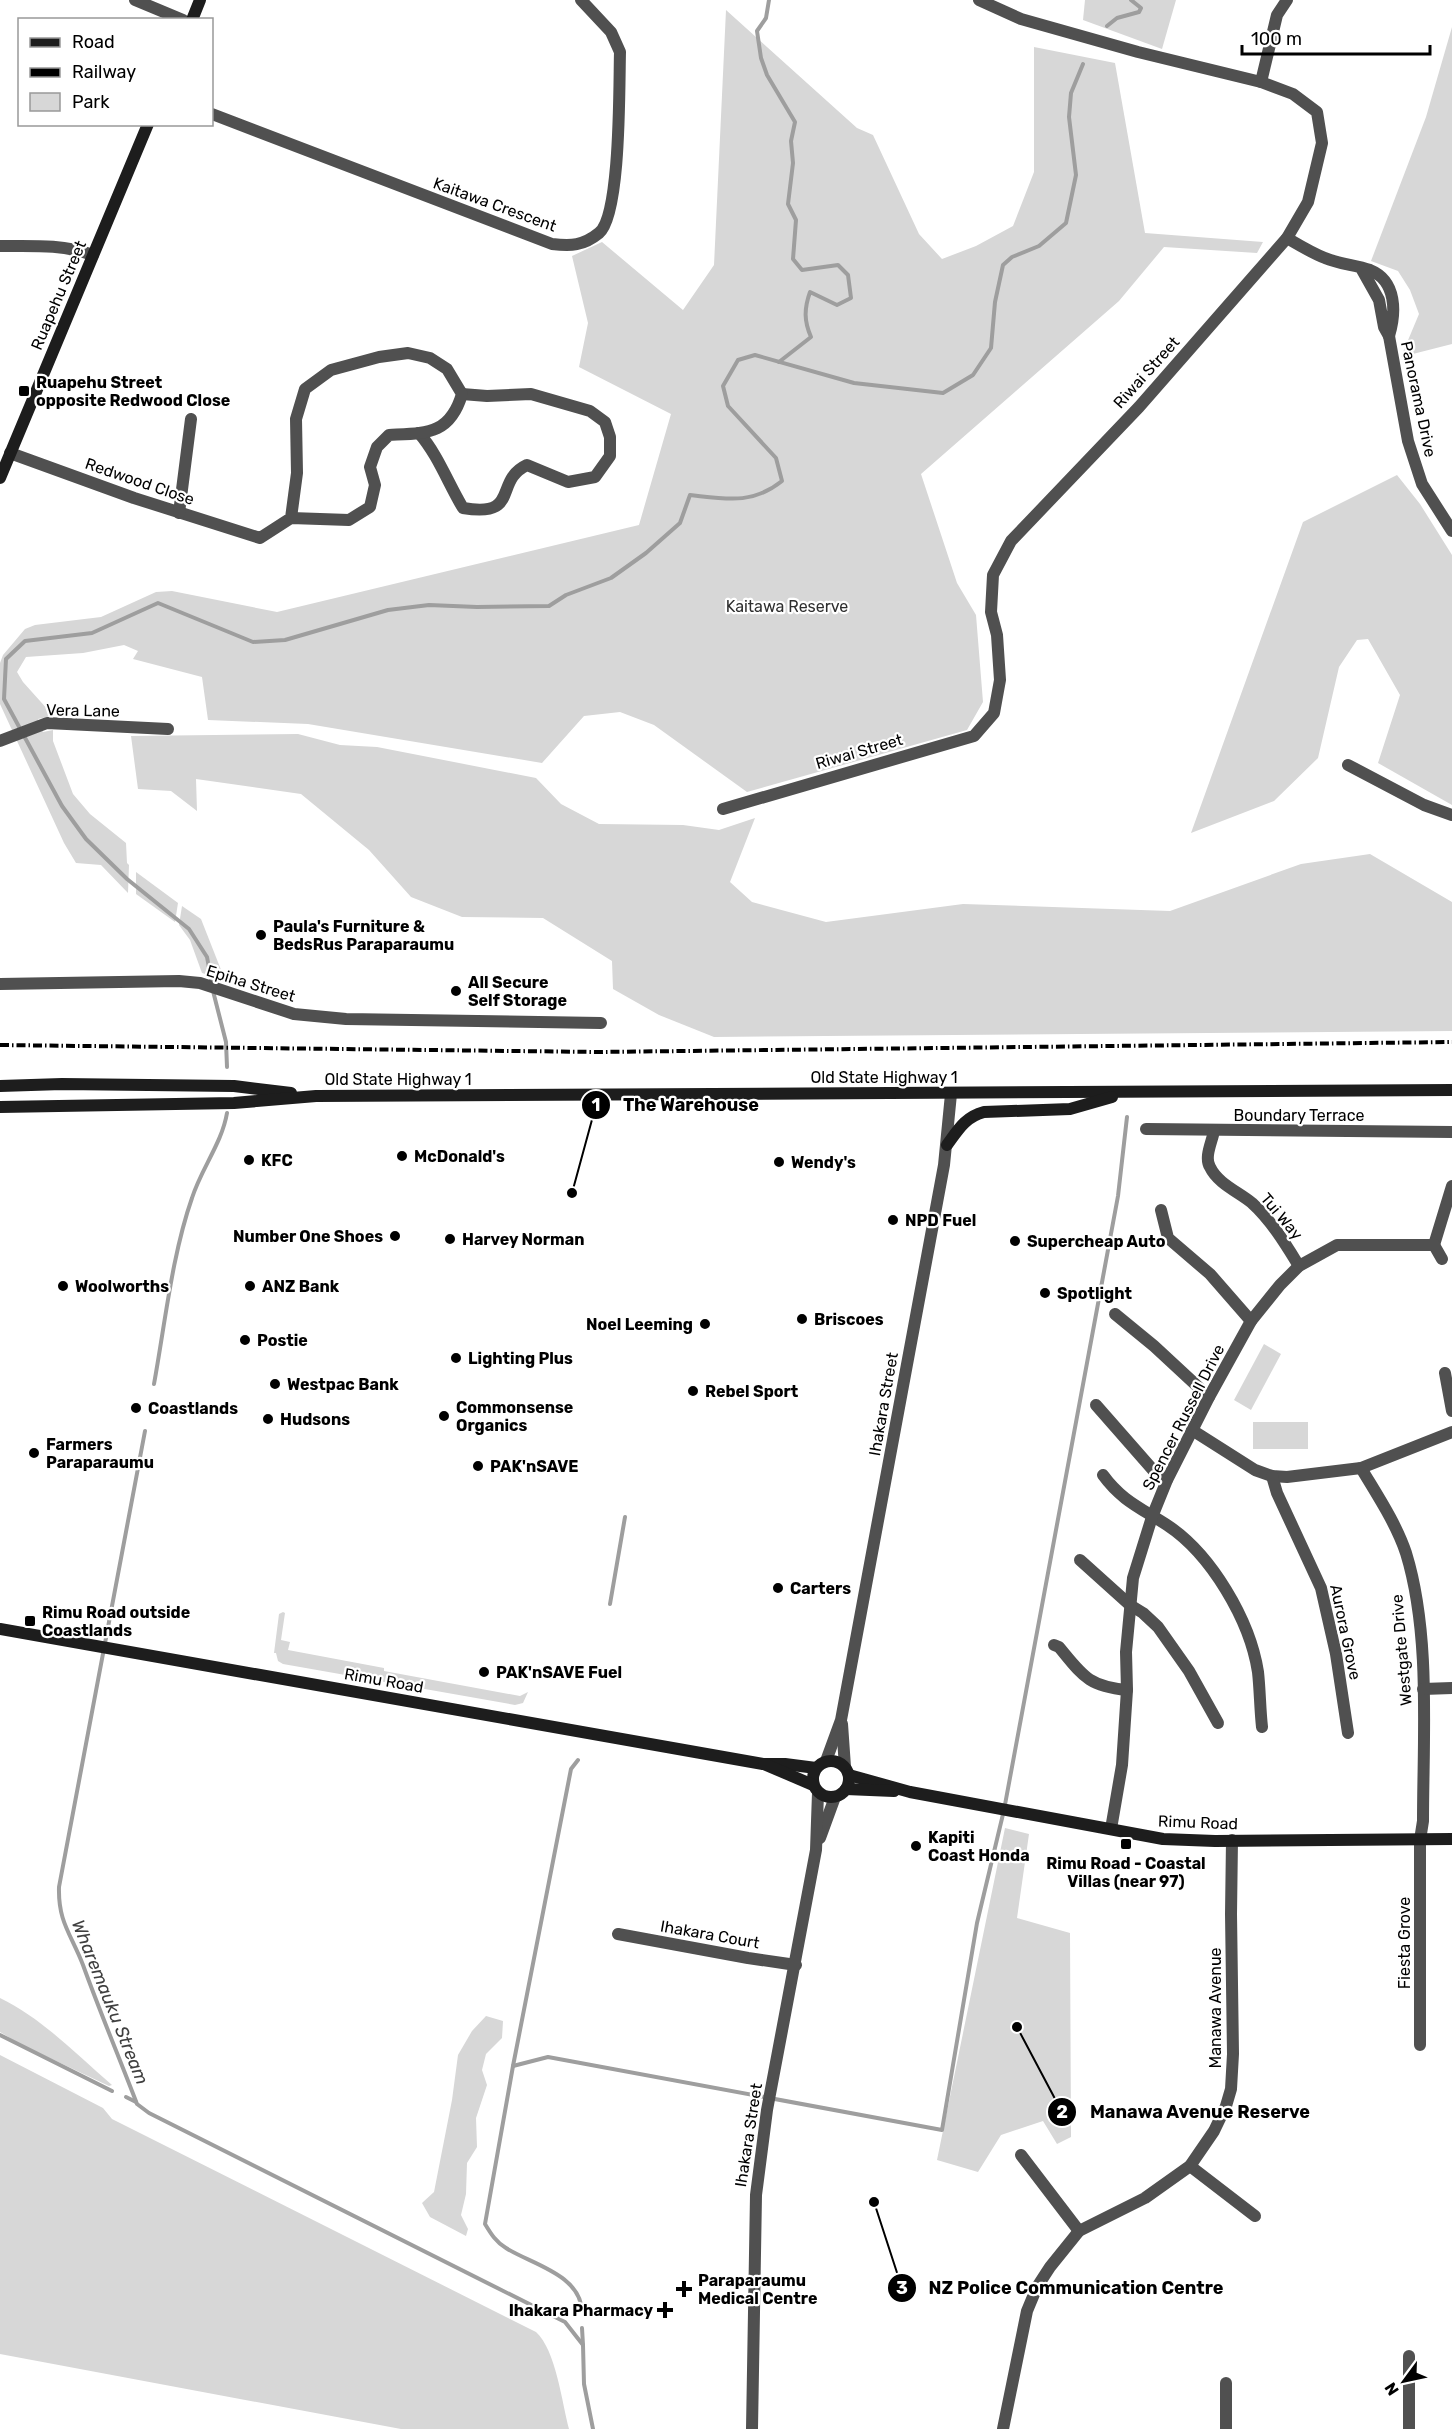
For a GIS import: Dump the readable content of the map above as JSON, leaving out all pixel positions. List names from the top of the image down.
{
  "streets": {
    "main road": ["Ruapehu Street", "Old State Highway 1", "Rimu Road"],
    "street": [
      "Kaitawa Crescent",
      "Riwai Street",
      "Panorama Drive",
      "Redwood Close",
      "Vera Lane",
      "Epiha Street",
      "Boundary Terrace",
      "Tui Way",
      "Ihakara Street",
      "Spencer Russell Drive",
      "Aurora Grove",
      "Westgate Drive",
      "Ihakara Court",
      "Fiesta Grove",
      "Manawa Avenue"
    ]
  },
  "crossings": [
    ["Ruapehu Street", "Redwood Close"],
    ["Riwai Street", "Panorama Drive"],
    ["Old State Highway 1", "Ihakara Street"],
    ["Boundary Terrace", "Tui Way"],
    ["Tui Way", "Spencer Russell Drive"],
    ["Ihakara Street", "Rimu Road"],
    ["Ihakara Street", "Ihakara Court"],
    ["Spencer Russell Drive", "Rimu Road"],
    ["Westgate Drive", "Rimu Road"],
    ["Westgate Drive", "Fiesta Grove"],
    ["Rimu Road", "Fiesta Grove"],
    ["Rimu Road", "Manawa Avenue"]
  ],
  "water": ["Wharemauku Stream"],
  "parks": ["Kaitawa Reserve"],
  "places": {
    "transit": ["Ruapehu Street opposite Redwood Close", "Rimu Road outside Coastlands", "Rimu Road - Coastal Villas (near 97)"],
    "other": [
      "Paula's Furniture & BedsRus Paraparaumu",
      "All Secure Self Storage",
      "McDonald's",
      "KFC",
      "Wendy's",
      "The Warehouse",
      "NPD Fuel",
      "Number One Shoes",
      "Harvey Norman",
      "Supercheap Auto",
      "Woolworths",
      "ANZ Bank",
      "Spotlight",
      "Briscoes",
      "Noel Leeming",
      "Postie",
      "Lighting Plus",
      "Westpac Bank",
      "Rebel Sport",
      "Coastlands",
      "Commonsense Organics",
      "Hudsons",
      "Farmers Paraparaumu",
      "PAK'nSAVE",
      "Carters",
      "PAK'nSAVE Fuel",
      "Kapiti Coast Honda",
      "Manawa Avenue Reserve",
      "NZ Police Communication Centre"
    ],
    "health": ["Paraparaumu Medical Centre", "Ihakara Pharmacy"]
  },
  "legend": ["Road", "Railway", "Park"],
  "scale_bar": "100 m",
  "north": "bottom left"
}
